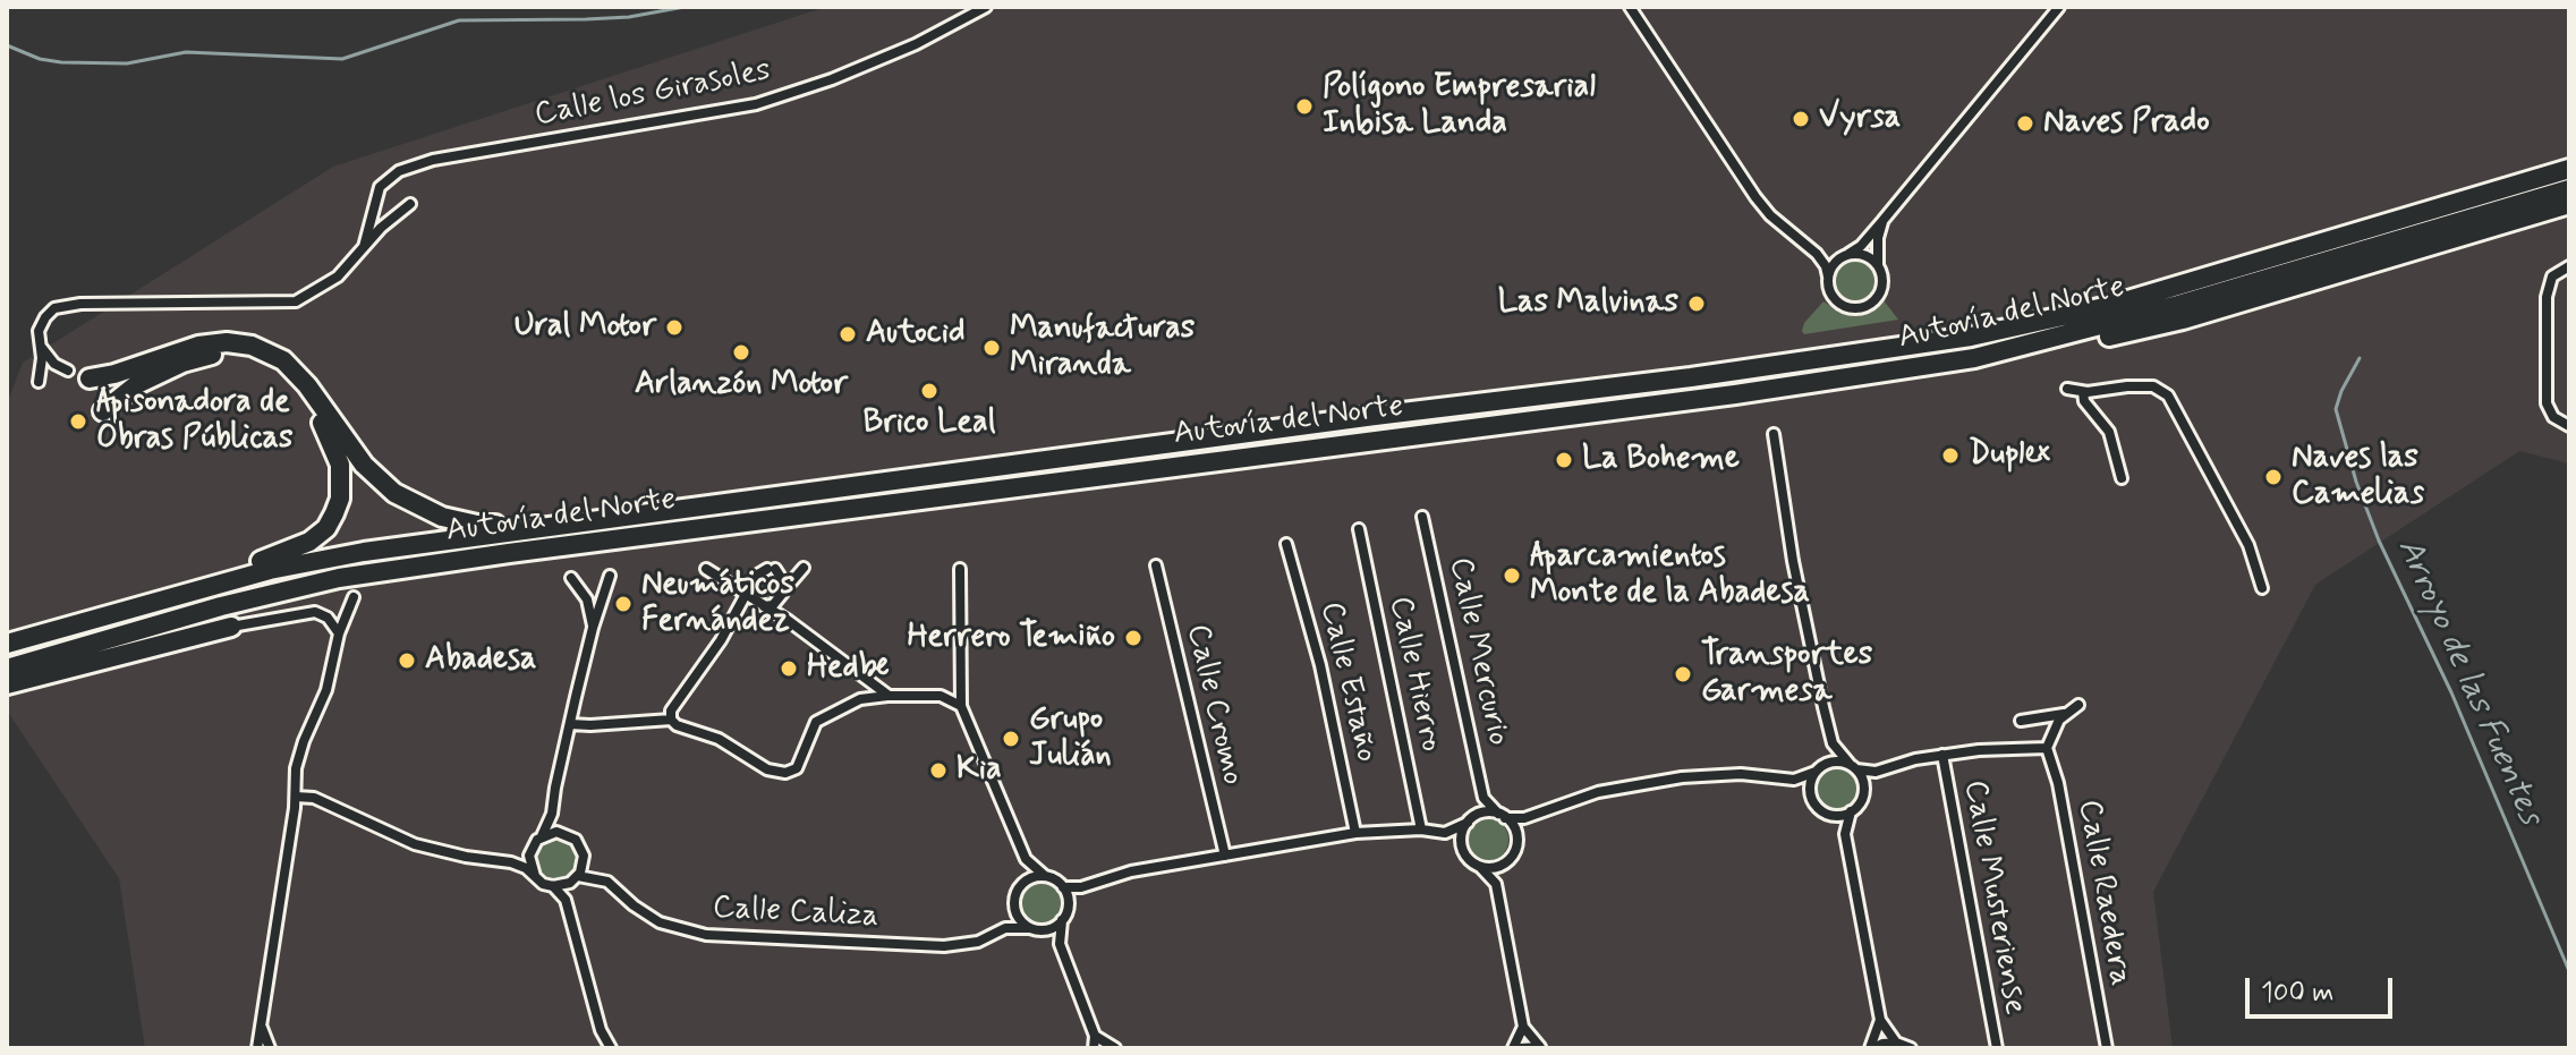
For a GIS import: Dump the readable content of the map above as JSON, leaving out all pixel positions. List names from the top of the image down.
{
  "streets": {
    "highway": ["Autovía del Norte"],
    "street": [
      "Calle los Girasoles",
      "Calle Mercurio",
      "Calle Hierro",
      "Calle Estaño",
      "Calle Cromo",
      "Calle Raedera",
      "Calle Musteriense",
      "Calle Caliza"
    ]
  },
  "water": ["Arroyo de las Fuentes"],
  "places": [
    "Polígono Empresarial Inbisa Landa",
    "Vyrsa",
    "Naves Prado",
    "Las Malvinas",
    "Ural Motor",
    "Autocid",
    "Manufacturas Miranda",
    "Arlanzón Motor",
    "Brico Leal",
    "Apisonadora de Obras Públicas",
    "Duplex",
    "La Boheme",
    "Naves las Camelias",
    "Aparcamientos Monte de la Abadesa",
    "Neumáticos Fernández",
    "Herrero Temiño",
    "Abadesa",
    "Hedbe",
    "Transportes Garmesa",
    "Grupo Julián",
    "Kia"
  ],
  "scale_bar": "100 m"
}
